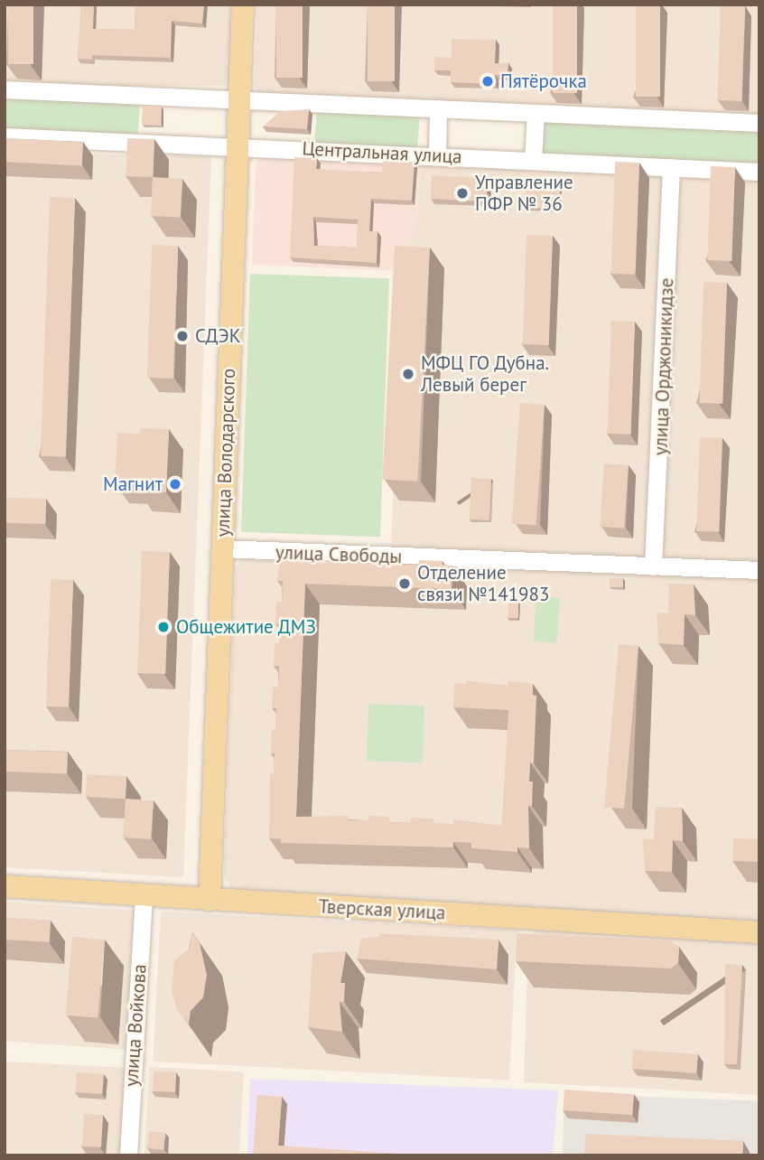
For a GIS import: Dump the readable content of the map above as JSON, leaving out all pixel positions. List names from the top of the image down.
{
  "streets": {
    "main road": ["улица Володарского", "Тверская улица"],
    "street": [
      "Центральная улица",
      "улица Орджоникидзе",
      "улица Свободы",
      "улица Войкова"
    ]
  },
  "crossings": [
    ["Центральная улица", "улица Орджоникидзе"],
    ["Центральная улица", "улица Володарского"],
    ["улица Орджоникидзе", "улица Свободы"],
    ["улица Володарского", "улица Свободы"],
    ["улица Володарского", "Тверская улица"],
    ["Тверская улица", "улица Войкова"]
  ],
  "places": [
    "Пятёрочка",
    "Управление ПФР № 36",
    "СДЭК",
    "МФЦ ГО Дубна. Левый берег",
    "Магнит",
    "Отделение связи №141983",
    "Общежитие ДМЗ"
  ]
}
